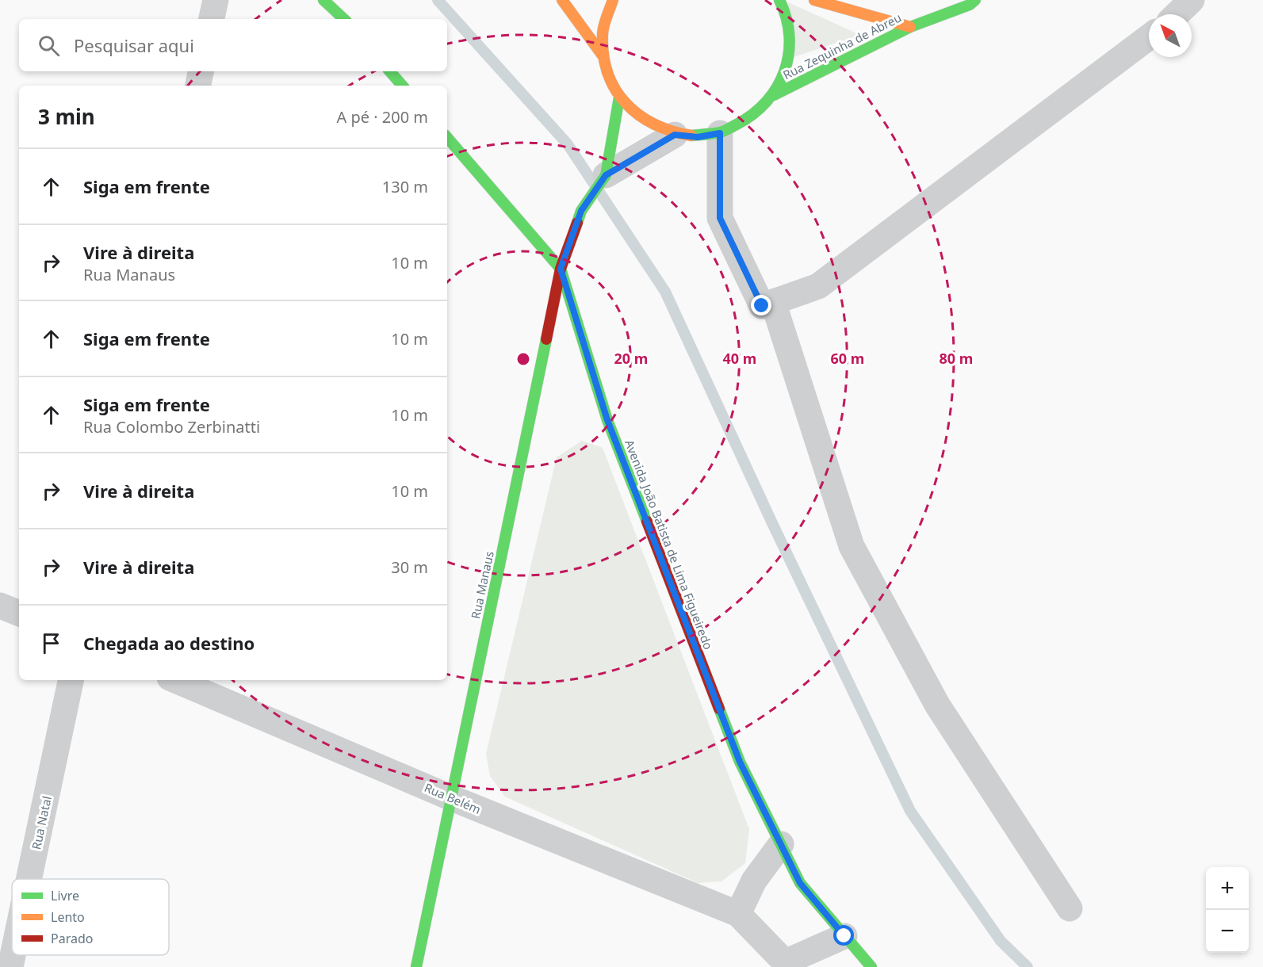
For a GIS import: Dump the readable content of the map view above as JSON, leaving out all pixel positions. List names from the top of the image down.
{
  "streets": {
    "street": [
      "Rua Zequinha de Abreu",
      "Avenida João Batista de Lima Figueiredo",
      "Rua Manaus",
      "Rua Belém",
      "Rua Natal"
    ]
  },
  "crossings": [
    ["Avenida João Batista de Lima Figueiredo", "Rua Manaus"],
    ["Rua Manaus", "Rua Belém"]
  ],
  "legend": ["Livre", "Lento", "Parado"],
  "north": "top left",
  "page": {
    "search": "Pesquisar aqui",
    "heading": ["3 min", "A pé · 200 m"],
    "list": [
      ["Siga em frente", "130 m"],
      ["Vire à direita", "Rua Manaus", "10 m"],
      ["Siga em frente", "10 m"],
      ["Siga em frente", "Rua Colombo Zerbinatti", "10 m"],
      ["Vire à direita", "10 m"],
      ["Vire à direita", "30 m"],
      "Chegada ao destino"
    ],
    "map_buttons": ["+", "−"]
  },
  "rings": [
    "20 m",
    "40 m",
    "60 m",
    "80 m"
  ]
}
